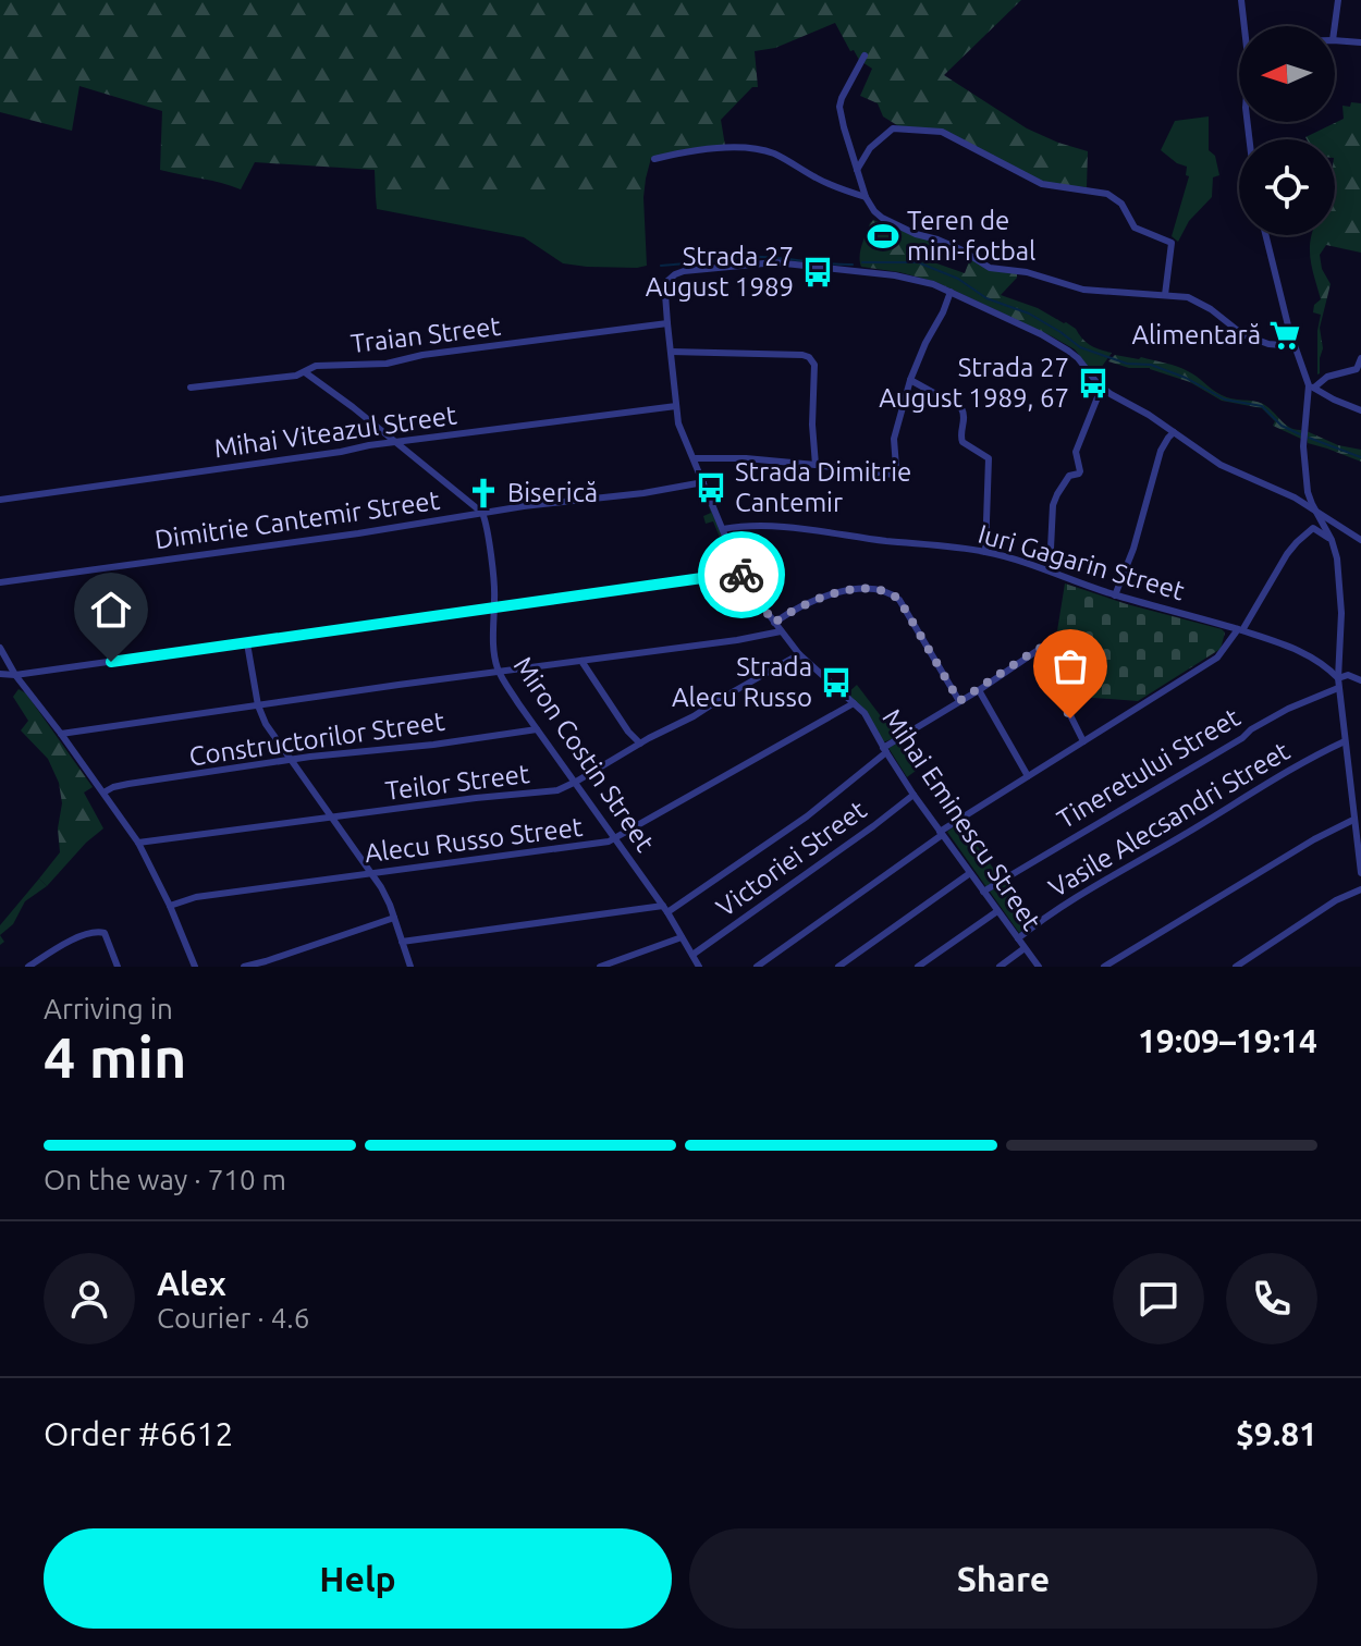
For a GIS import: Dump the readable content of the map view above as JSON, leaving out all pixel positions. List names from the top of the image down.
{
  "streets": {
    "street": [
      "Traian Street",
      "Mihai Viteazul Street",
      "Dimitrie Cantemir Street",
      "Iuri Gagarin Street",
      "Constructorilor Street",
      "Miron Costin Street",
      "Tineretului Street",
      "Teilor Street",
      "Mihai Eminescu Street",
      "Vasile Alecsandri Street",
      "Alecu Russo Street",
      "Victoriei Street"
    ]
  },
  "crossings": [
    ["Traian Street", "Mihai Eminescu Street"],
    ["Mihai Viteazul Street", "Mihai Eminescu Street"],
    ["Dimitrie Cantemir Street", "Miron Costin Street"],
    ["Dimitrie Cantemir Street", "Mihai Eminescu Street"],
    ["Iuri Gagarin Street", "Mihai Eminescu Street"],
    ["Constructorilor Street", "Miron Costin Street"],
    ["Miron Costin Street", "Teilor Street"],
    ["Miron Costin Street", "Alecu Russo Street"],
    ["Miron Costin Street", "Victoriei Street"],
    ["Tineretului Street", "Mihai Eminescu Street"],
    ["Teilor Street", "Mihai Eminescu Street"],
    ["Mihai Eminescu Street", "Vasile Alecsandri Street"],
    ["Mihai Eminescu Street", "Alecu Russo Street"],
    ["Mihai Eminescu Street", "Victoriei Street"]
  ],
  "places": {
    "sports": ["Teren de mini-fotbal"],
    "bus stop": [
      "Strada 27 August 1989",
      "Strada 27 August 1989, 67",
      "Strada Dimitrie Cantemir",
      "Strada Alecu Russo"
    ],
    "supermarket": ["Alimentară"],
    "church": ["Biserică"]
  },
  "north": "left",
  "page": {
    "heading": ["4 min", "Arriving in", "19:09–19:14"],
    "panel": [
      "Alex",
      "Courier · 4.6",
      "Order #6612",
      "$9.81"
    ],
    "bar": "On the way · 710 m",
    "buttons": ["Help", "Share"]
  }
}
